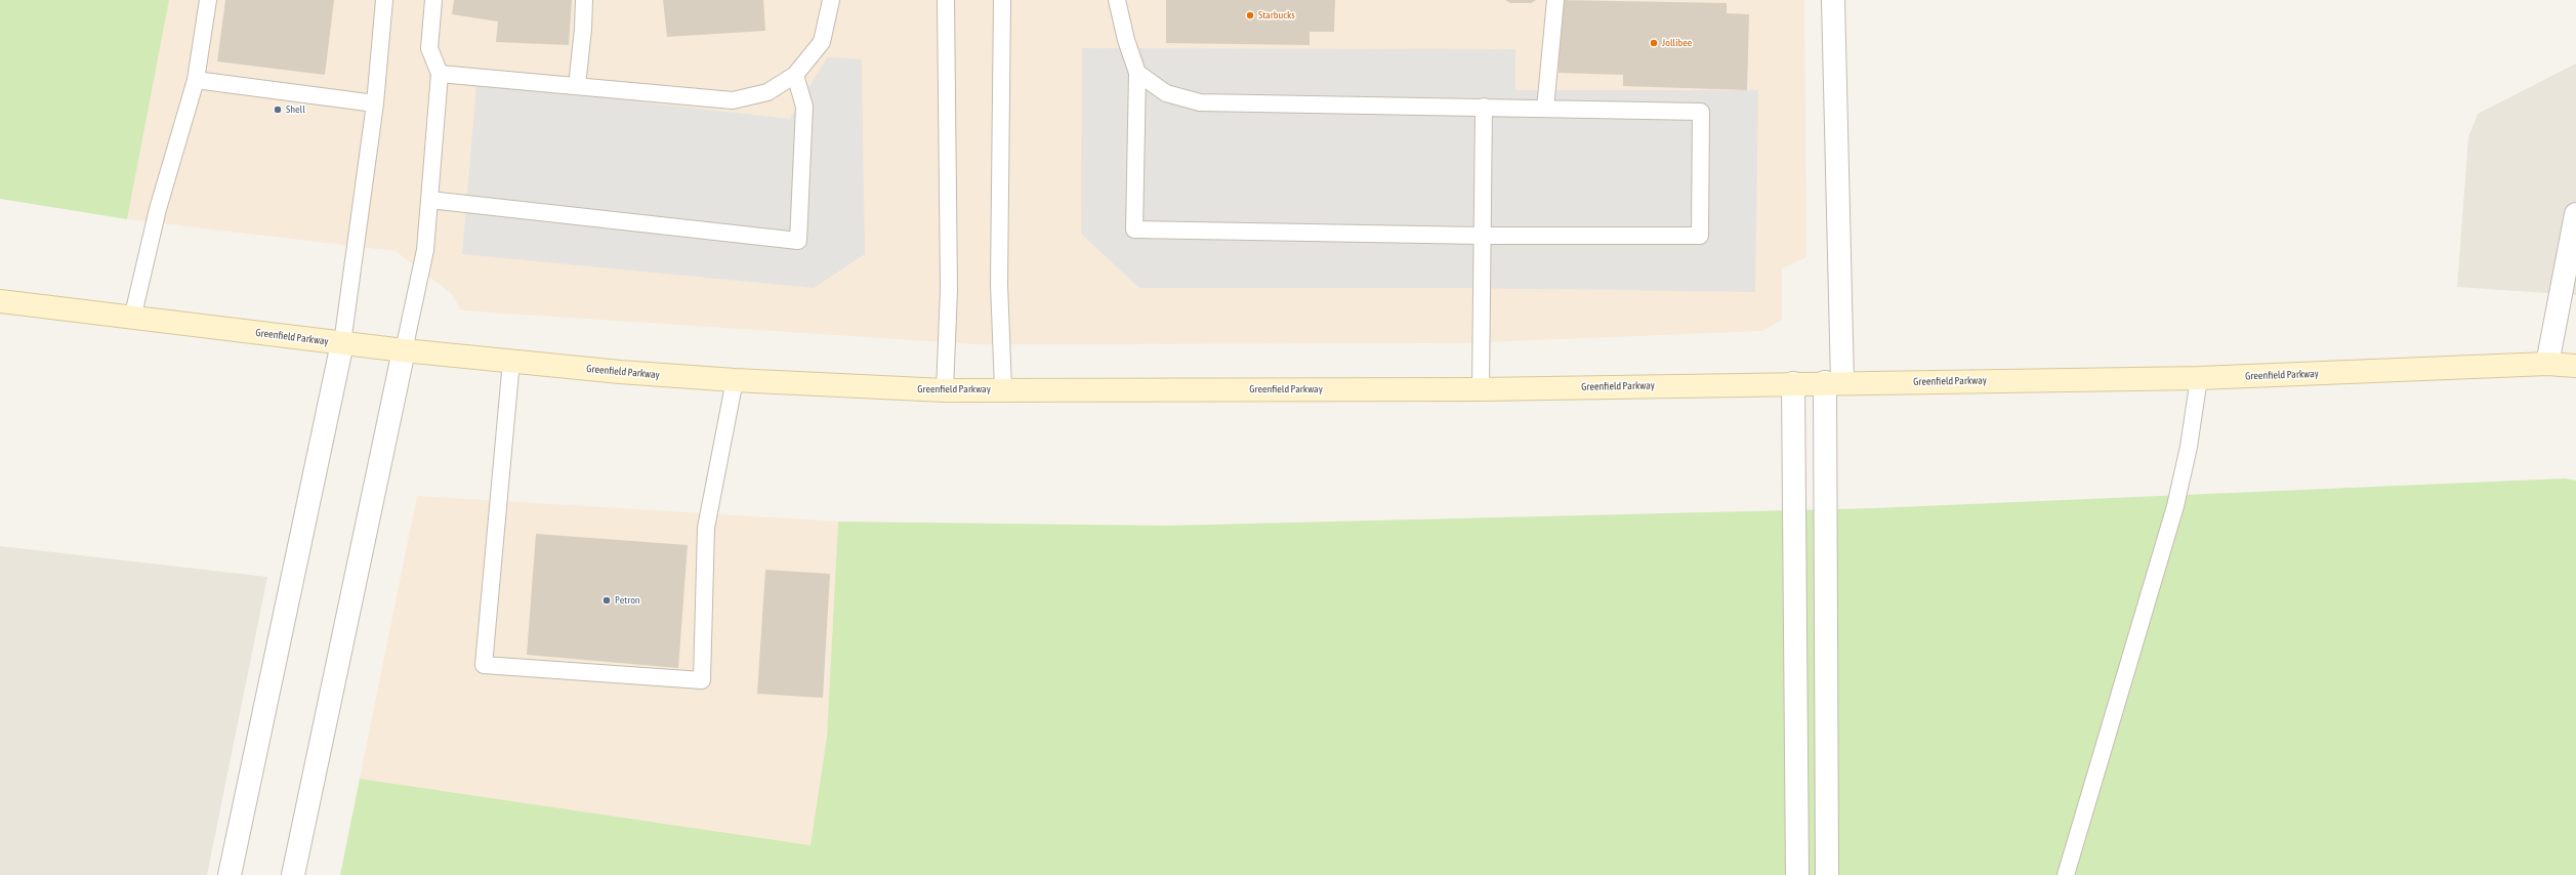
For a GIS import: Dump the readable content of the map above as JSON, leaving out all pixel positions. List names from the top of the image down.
{
  "streets": {
    "main road": ["Greenfield Parkway"]
  },
  "places": [
    "Starbucks",
    "Jollibee",
    "Shell",
    "Petron"
  ]
}
